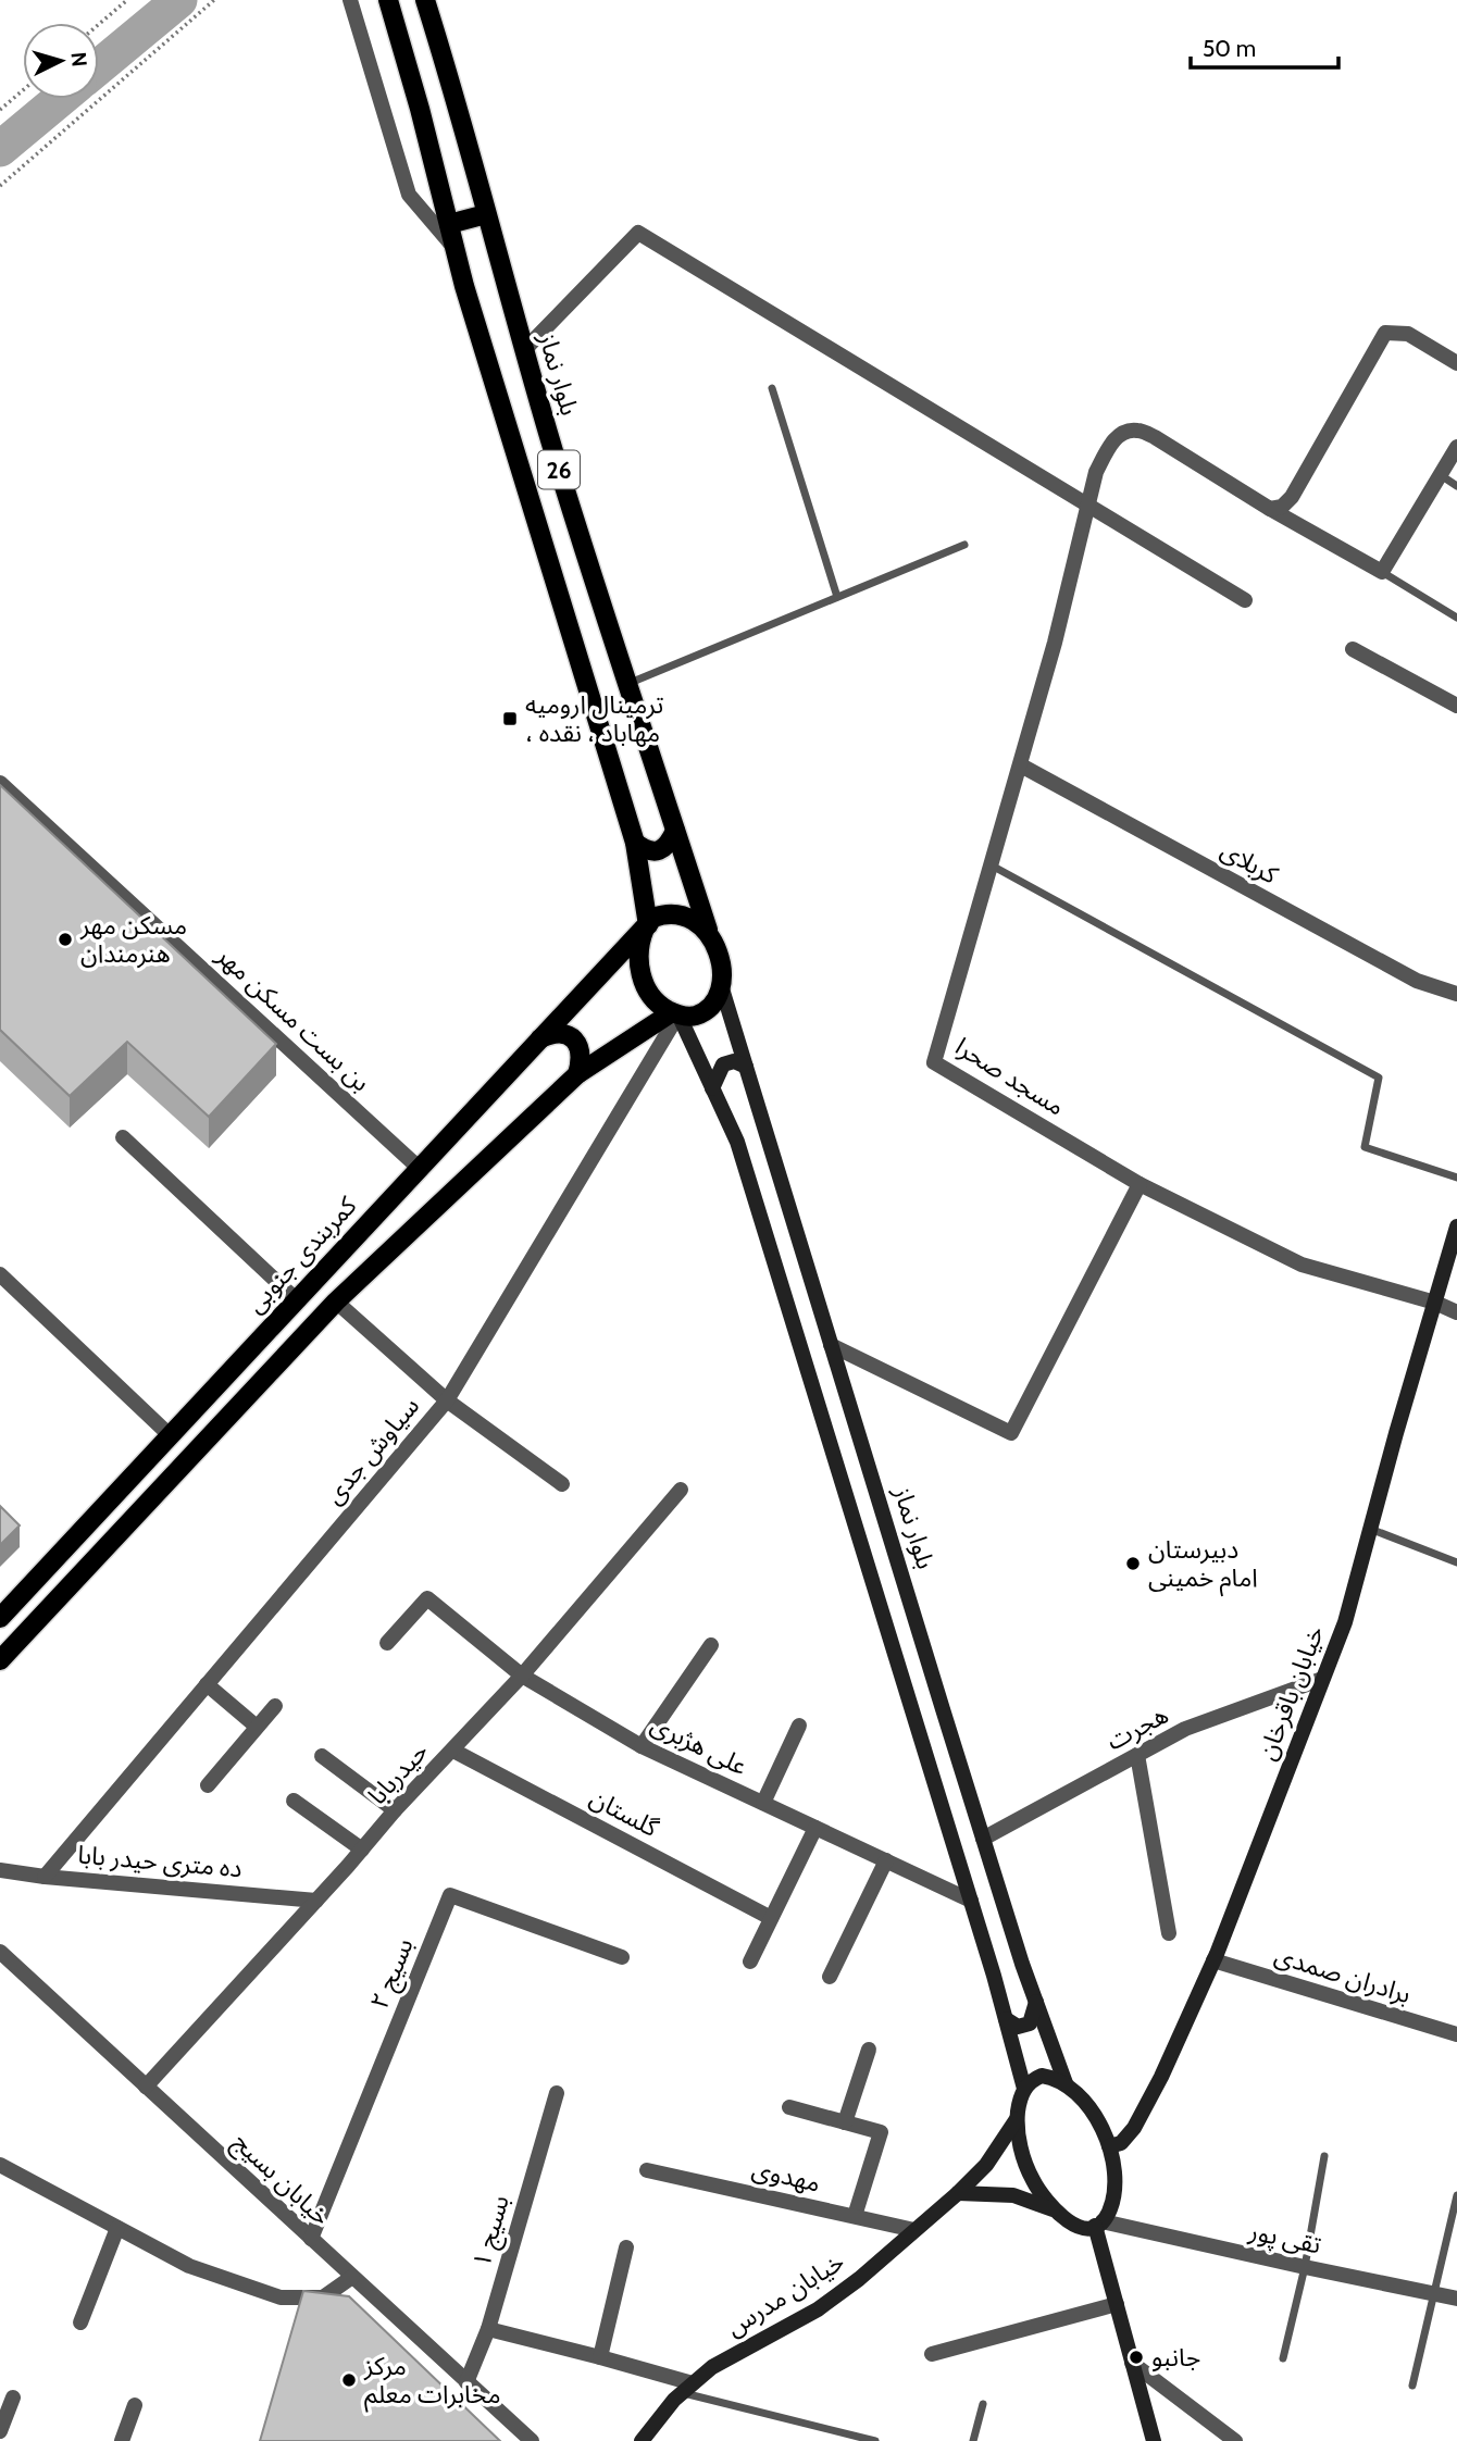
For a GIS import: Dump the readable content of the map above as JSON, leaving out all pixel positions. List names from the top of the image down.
{
  "streets": {
    "main road": [
      "بلوار نماز",
      "26",
      "کمربندی جنوبی",
      "خیابان باقرخان",
      "خیابان مدرس"
    ],
    "street": [
      "کربلای",
      "بن بست مسکن مهر",
      "مسجد صحرا",
      "سیاوش جدی",
      "هجرت",
      "علی هژبری",
      "حیدربابا",
      "گلستان",
      "ده متری حیدر بابا",
      "بسیج ۲",
      "برادران صمدی",
      "مهدوی",
      "خیابان بسیج",
      "بسیج ۱",
      "تقی پور"
    ]
  },
  "crossings": [
    ["بلوار نماز", "26"],
    ["بلوار نماز", "کمربندی جنوبی"],
    ["بلوار نماز", "سیاوش جدی"],
    ["بلوار نماز", "هجرت"],
    ["26", "کمربندی جنوبی"],
    ["26", "سیاوش جدی"],
    ["26", "خیابان باقرخان"],
    ["26", "علی هژبری"],
    ["26", "تقی پور"],
    ["26", "خیابان مدرس"],
    ["کربلای", "مسجد صحرا"],
    ["بن بست مسکن مهر", "کمربندی جنوبی"],
    ["کمربندی جنوبی", "سیاوش جدی"],
    ["سیاوش جدی", "ده متری حیدر بابا"],
    ["خیابان باقرخان", "هجرت"],
    ["خیابان باقرخان", "برادران صمدی"],
    ["علی هژبری", "حیدربابا"],
    ["حیدربابا", "گلستان"],
    ["حیدربابا", "ده متری حیدر بابا"],
    ["حیدربابا", "خیابان بسیج"],
    ["بسیج ۲", "خیابان بسیج"],
    ["مهدوی", "خیابان مدرس"],
    ["خیابان بسیج", "بسیج ۱"]
  ],
  "places": {
    "transit": ["ترمینال ارومیه ، مهاباد ، نقده"],
    "other": [
      "مسکن مهر هنرمندان",
      "دبیرستان امام خمینی",
      "جانبو",
      "مرکز مخابرات معلم"
    ]
  },
  "scale_bar": "50 m",
  "north": "right"
}
